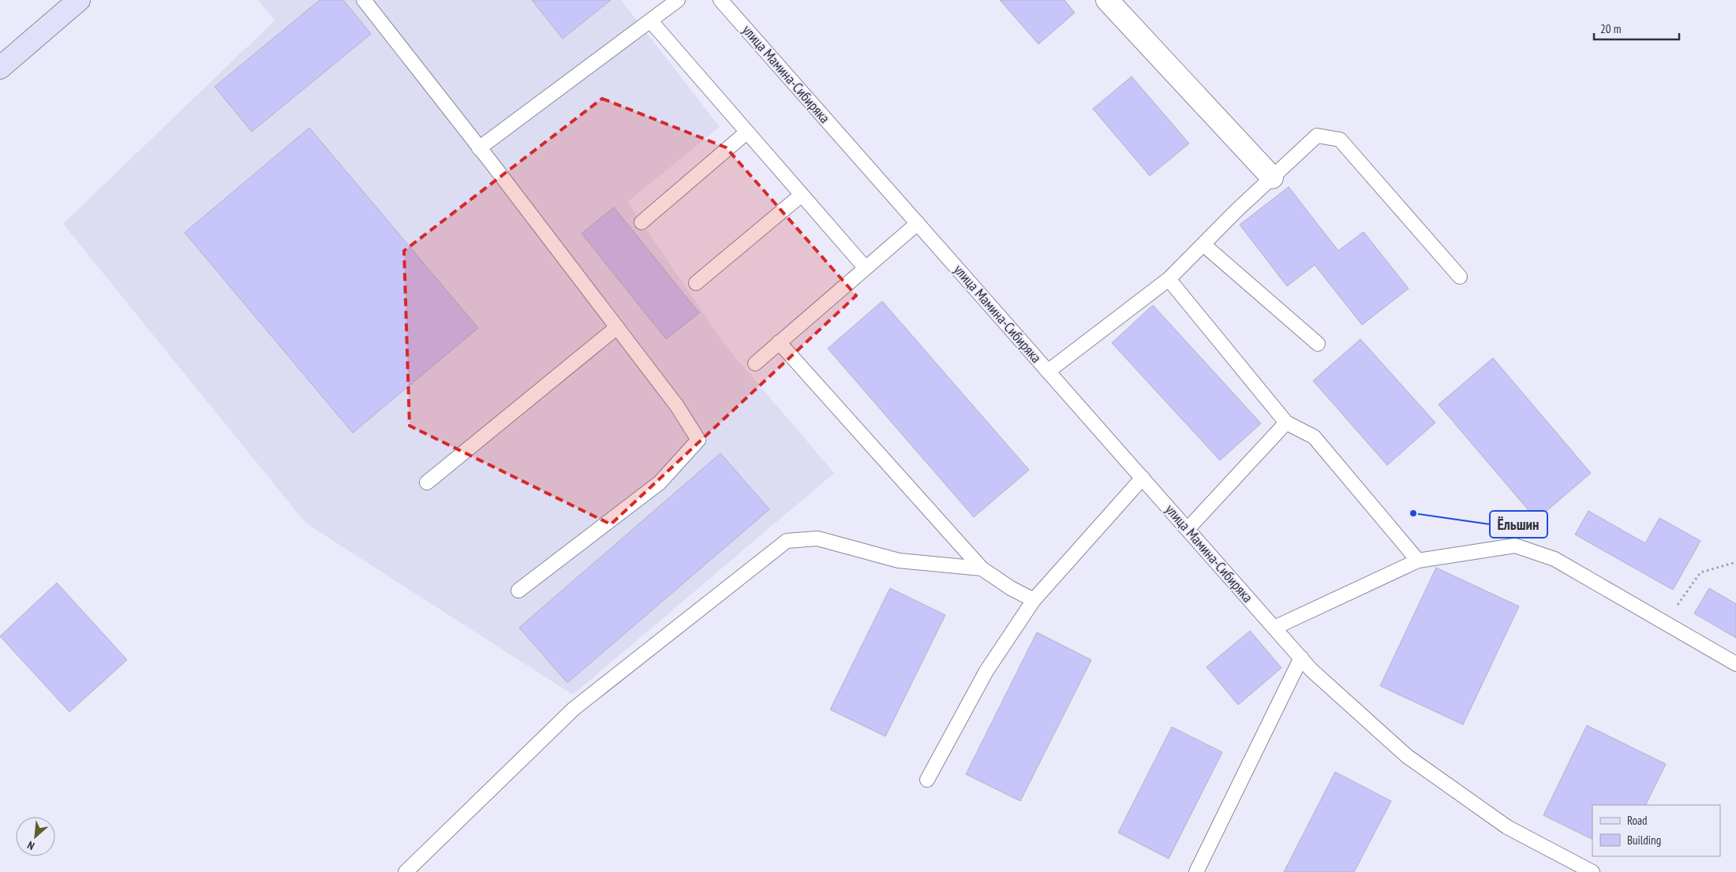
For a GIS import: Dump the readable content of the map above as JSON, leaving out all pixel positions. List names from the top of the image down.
{
  "streets": {
    "lane": ["улица Мамина-Сибиряка"]
  },
  "places": ["Ёльшин"],
  "legend": ["Road", "Building"],
  "scale_bar": "20 m",
  "north": "bottom left"
}
